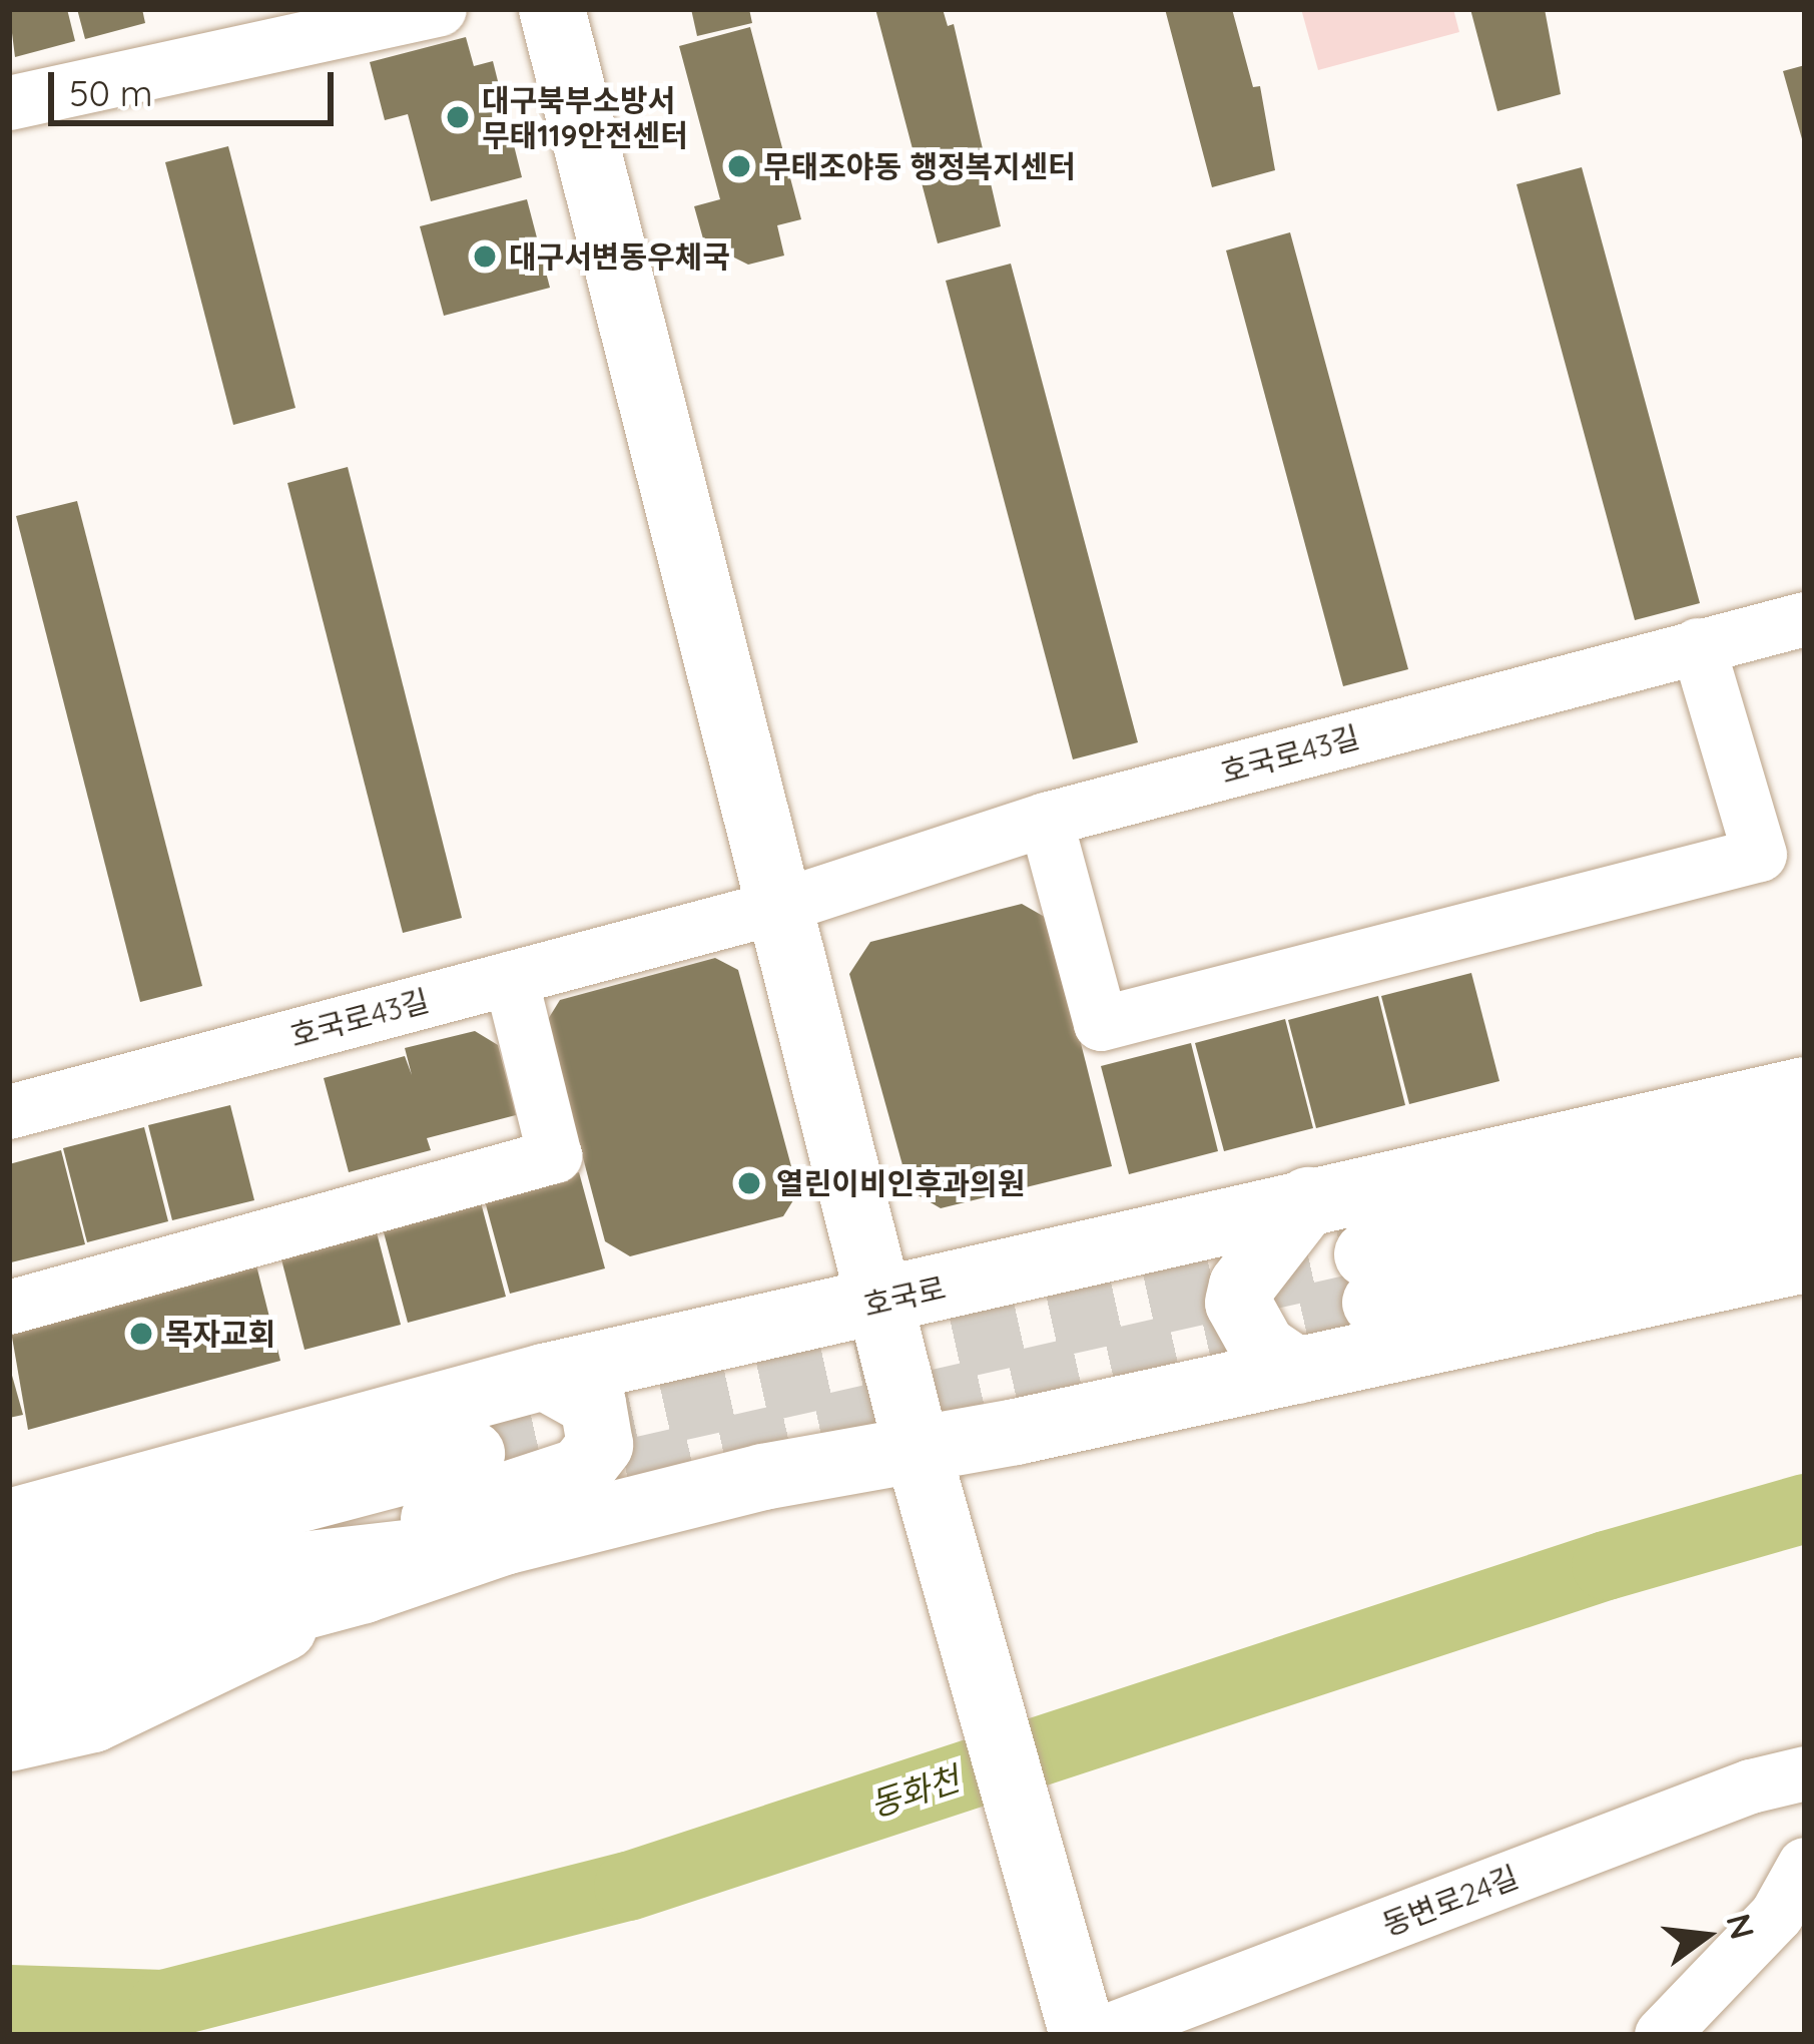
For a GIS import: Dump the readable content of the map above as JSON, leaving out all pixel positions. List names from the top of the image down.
{
  "streets": {
    "main road": ["호국로"],
    "street": ["호국로43길", "동변로24길"]
  },
  "water": ["동화천"],
  "places": [
    "대구북부소방서 무태119안전센터",
    "무태조야동 행정복지센터",
    "대구서변동우체국",
    "열린이비인후과의원",
    "목자교회"
  ],
  "scale_bar": "50 m",
  "north": "right"
}
